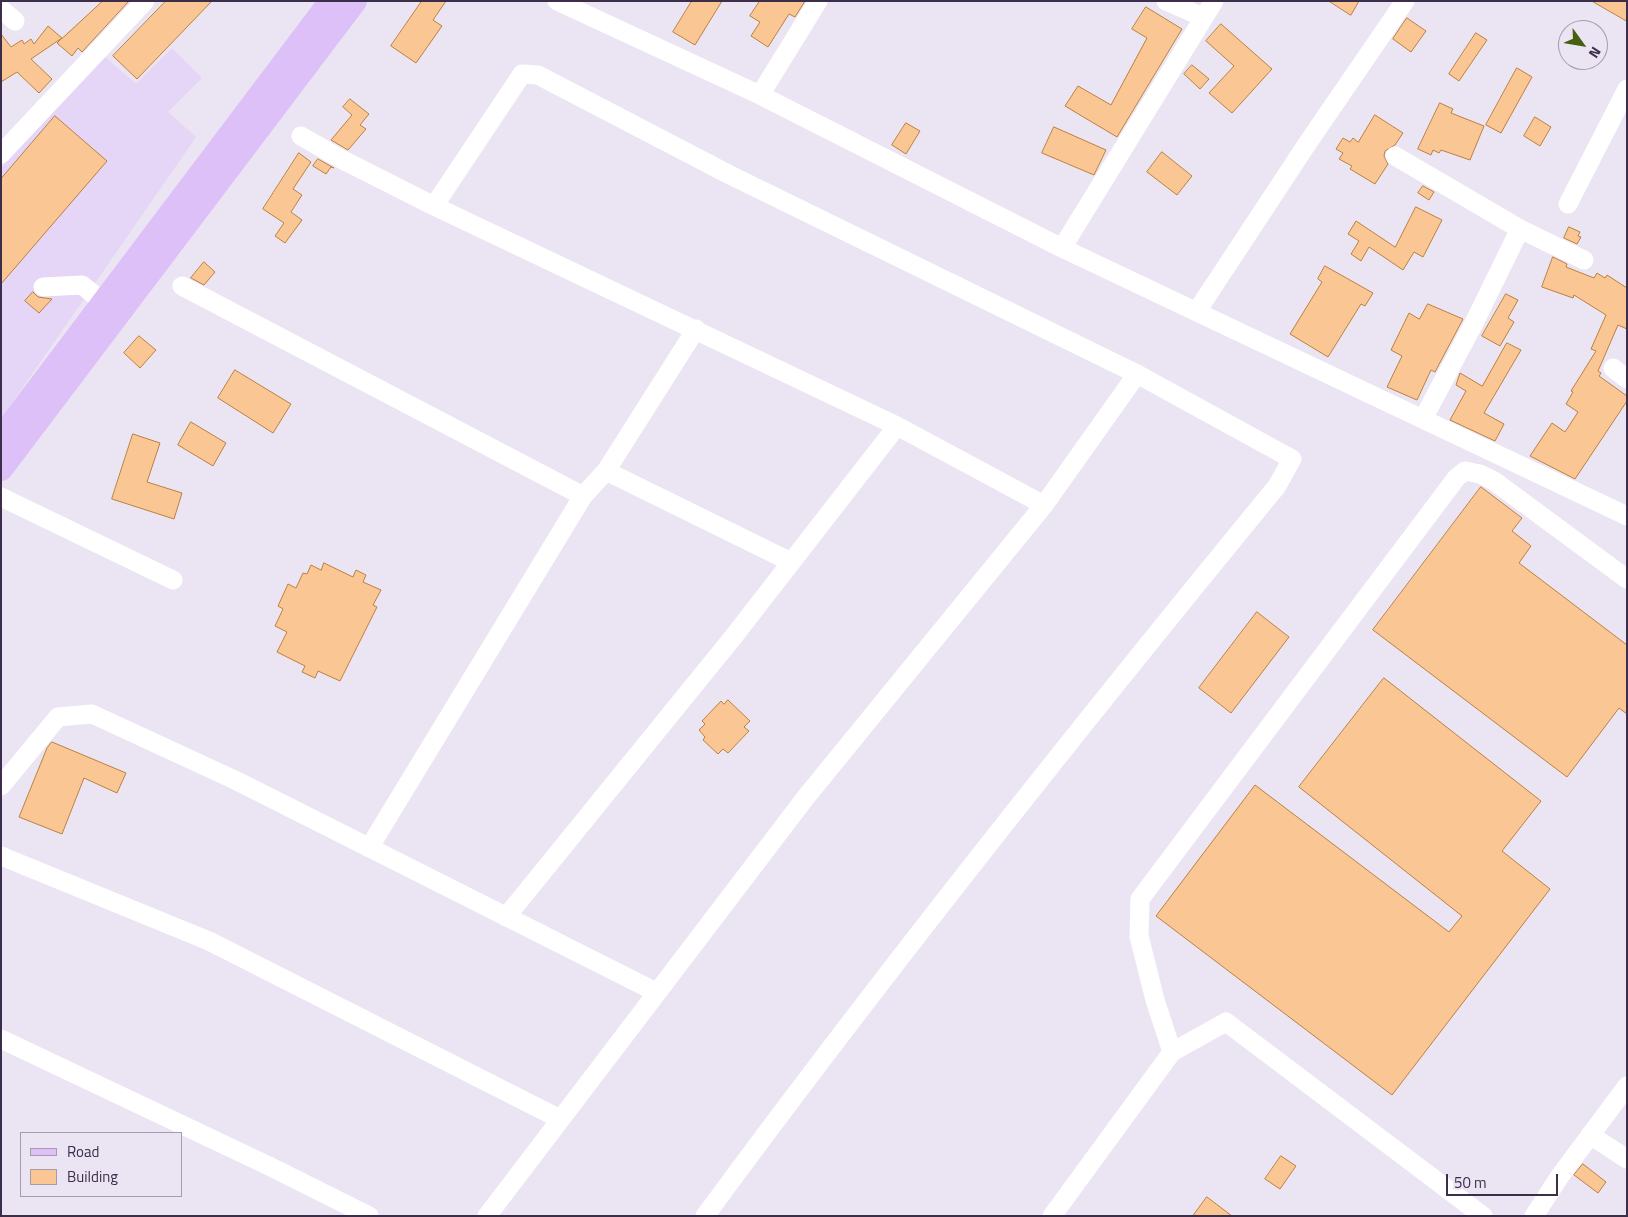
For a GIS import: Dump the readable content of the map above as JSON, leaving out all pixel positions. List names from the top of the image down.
{
  "legend": ["Road", "Building"],
  "scale_bar": "50 m",
  "north": "bottom right"
}
